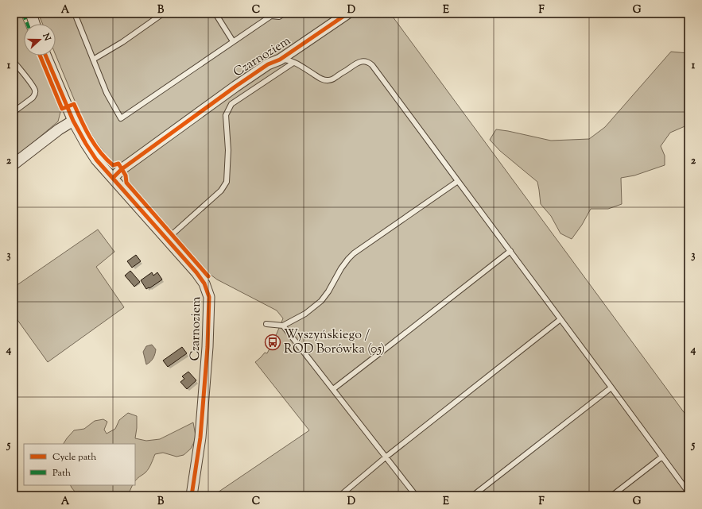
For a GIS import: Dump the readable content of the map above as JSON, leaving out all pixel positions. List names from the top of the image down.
{
  "streets": {
    "street": ["Czarnoziem"]
  },
  "places": {
    "bus stop": ["Wyszyńskiego / ROD Borówka (05)"]
  },
  "legend": ["Cycle path", "Path"],
  "north": "right",
  "grid": {
    "columns": [
      "A",
      "B",
      "C",
      "D",
      "E",
      "F",
      "G"
    ],
    "rows": [
      "1",
      "2",
      "3",
      "4",
      "5"
    ]
  }
}
